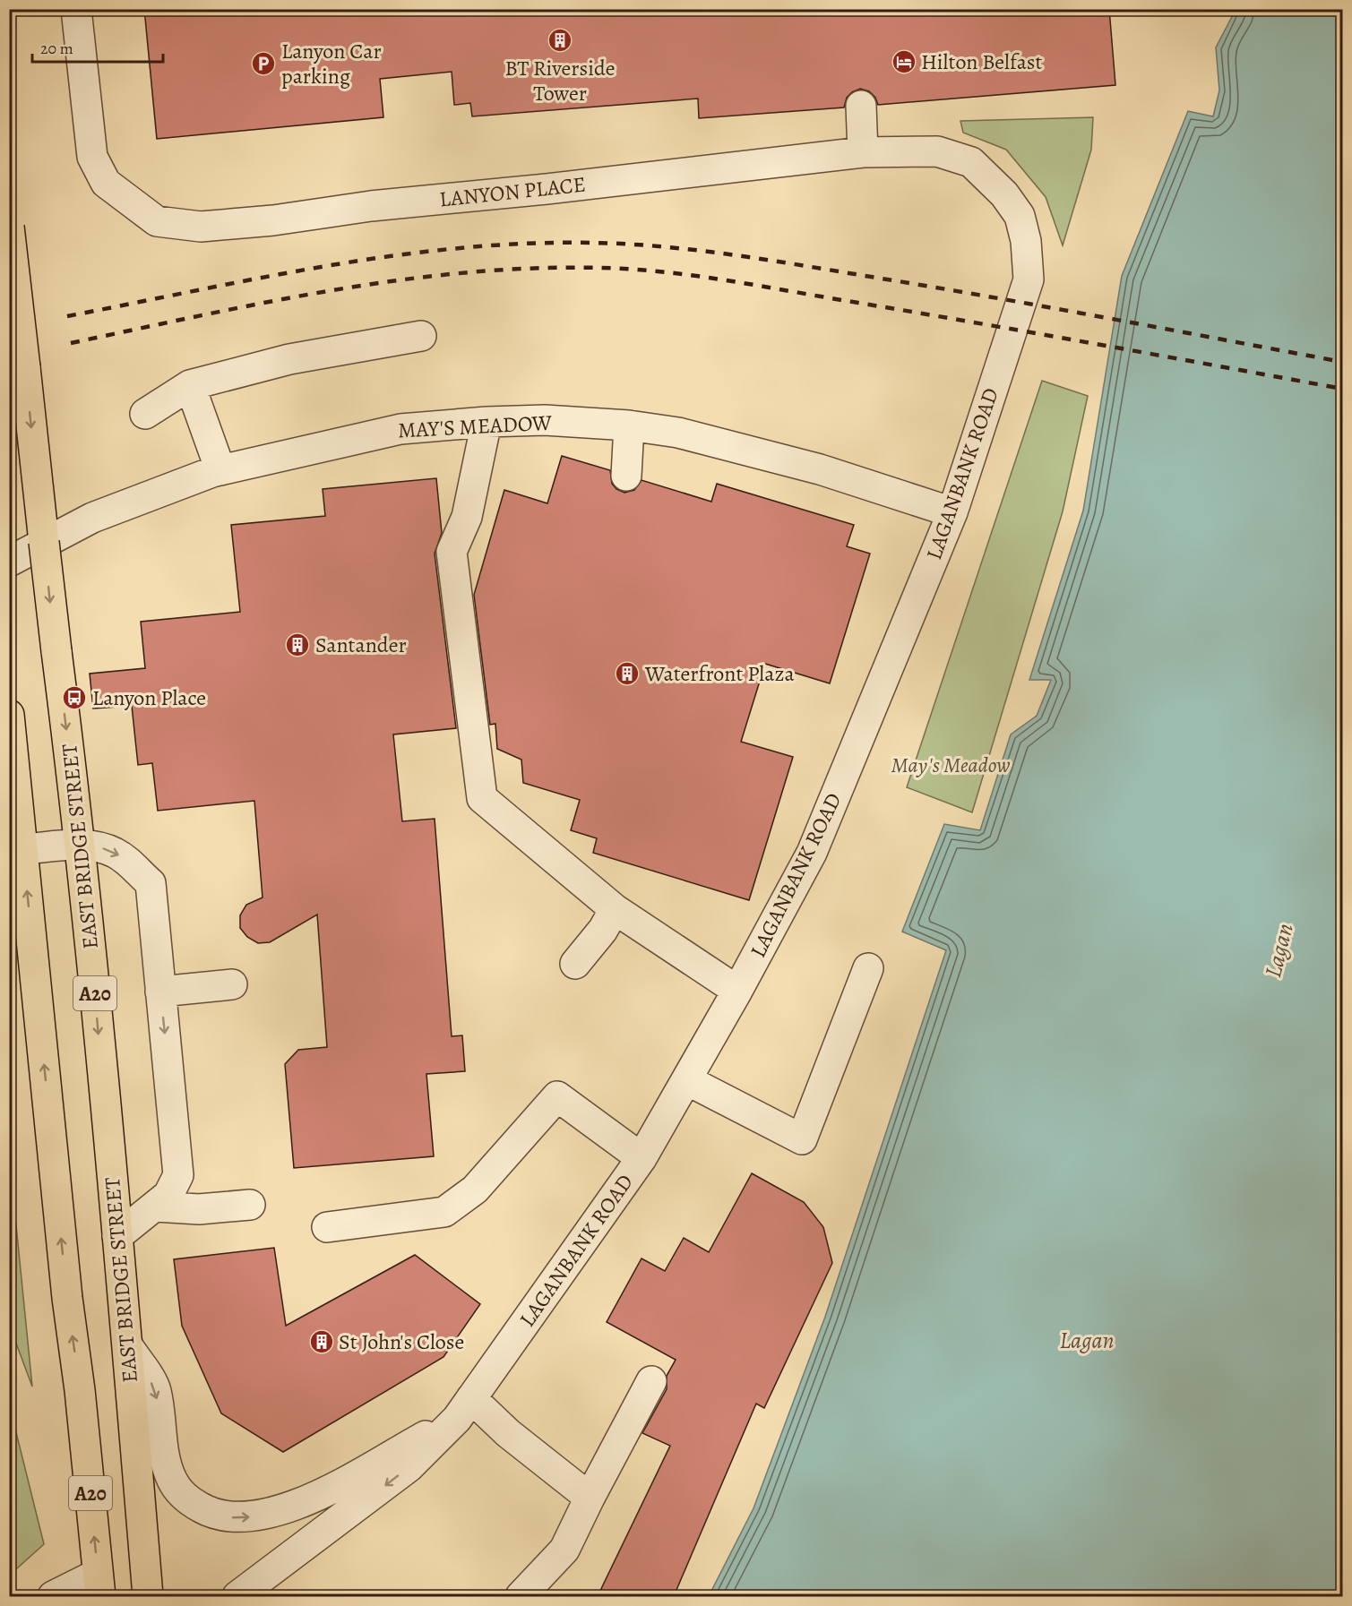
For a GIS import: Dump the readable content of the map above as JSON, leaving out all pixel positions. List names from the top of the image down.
{
  "streets": {
    "main road": ["EAST BRIDGE STREET", "A20"],
    "street": ["LANYON PLACE", "MAY'S MEADOW", "LAGANBANK ROAD"]
  },
  "crossings": [
    ["LANYON PLACE", "LAGANBANK ROAD"],
    ["MAY'S MEADOW", "LAGANBANK ROAD"],
    ["LAGANBANK ROAD", "EAST BRIDGE STREET"]
  ],
  "water": ["Lagan"],
  "parks": ["May's Meadow"],
  "places": {
    "building": [
      "BT Riverside Tower",
      "Santander",
      "Waterfront Plaza",
      "St John's Close"
    ],
    "hotel": ["Hilton Belfast"],
    "parking": ["Lanyon Car parking"],
    "bus stop": ["Lanyon Place"]
  },
  "scale_bar": "20 m"
}
